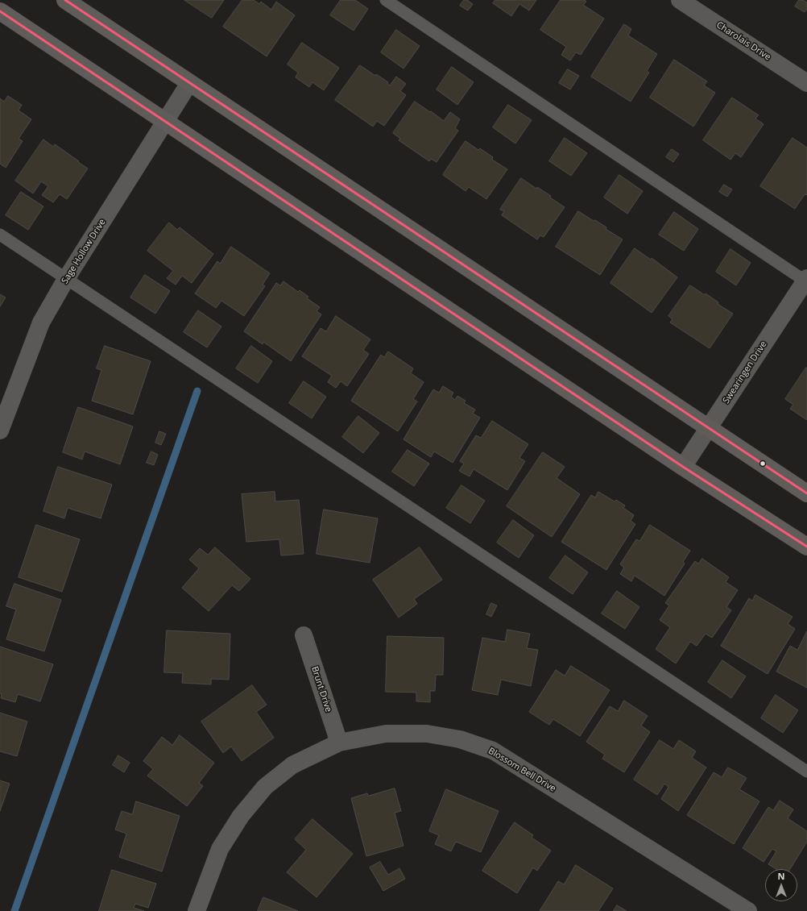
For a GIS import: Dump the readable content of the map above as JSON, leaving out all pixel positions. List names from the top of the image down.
{
  "streets": {
    "street": [
      "Charolais Drive",
      "Sage Hollow Drive",
      "Swearingen Drive",
      "Brunt Drive",
      "Blossom Bell Drive"
    ]
  },
  "crossings": [
    ["Brunt Drive", "Blossom Bell Drive"]
  ],
  "north": "top"
}
